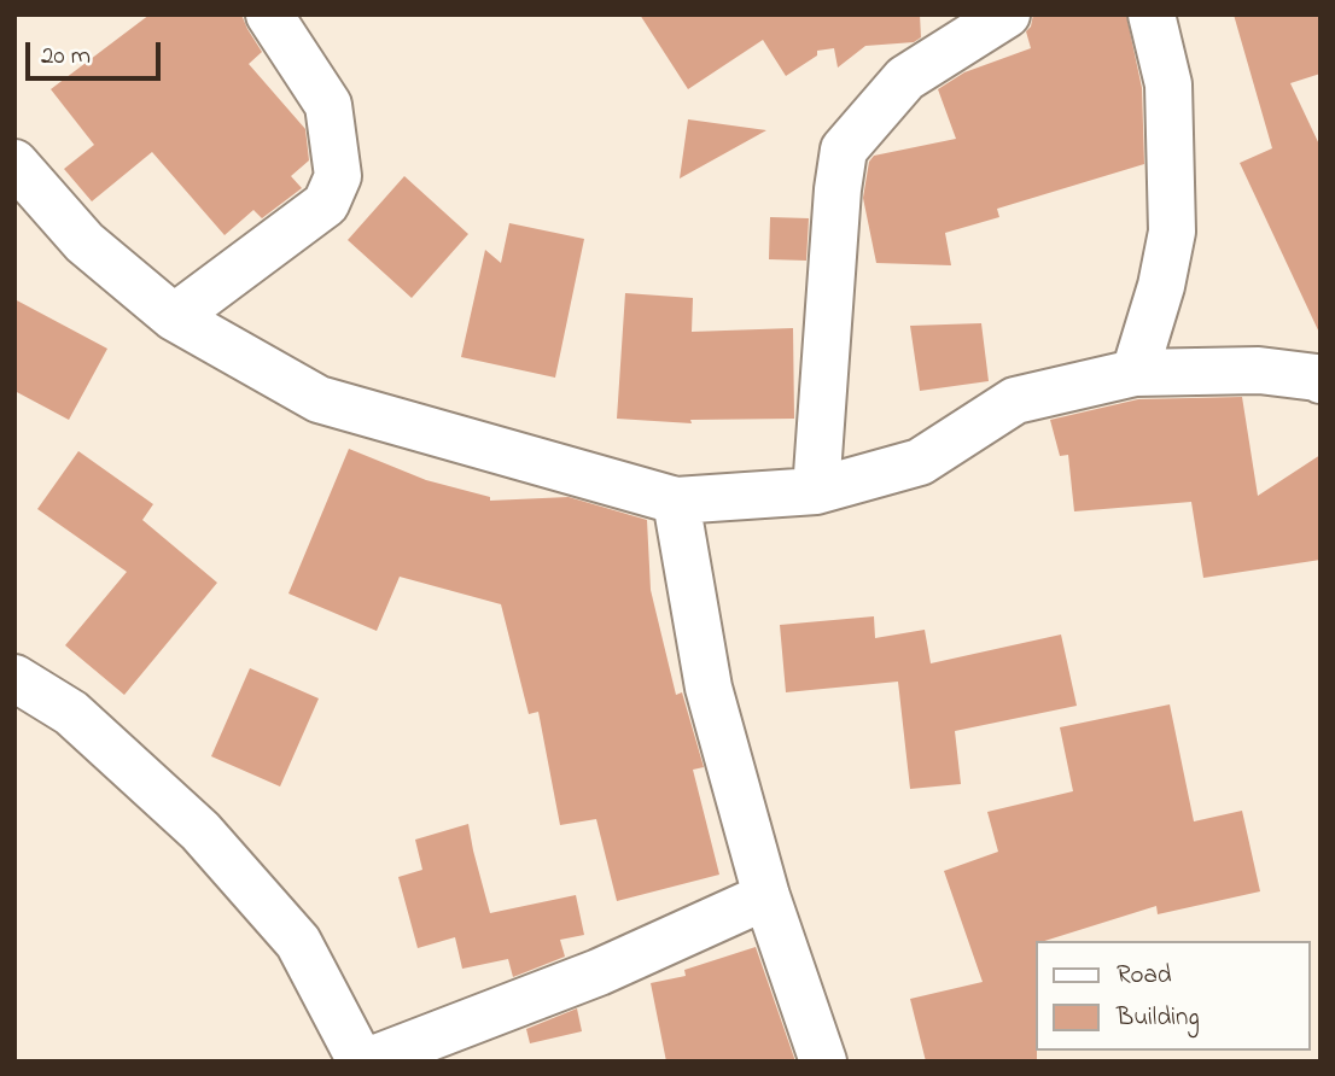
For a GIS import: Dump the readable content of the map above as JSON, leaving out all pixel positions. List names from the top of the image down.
{
  "legend": ["Road", "Building"],
  "scale_bar": "20 m"
}
